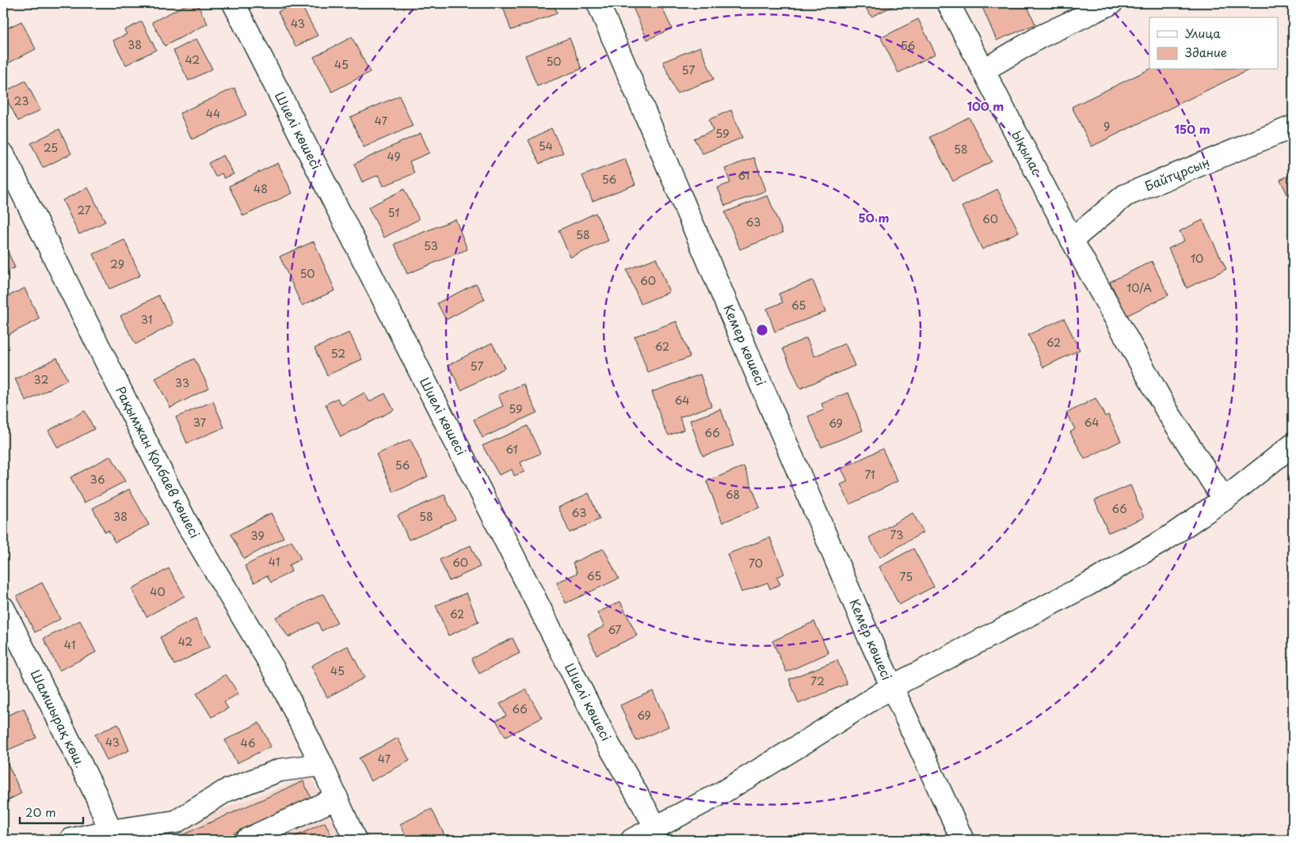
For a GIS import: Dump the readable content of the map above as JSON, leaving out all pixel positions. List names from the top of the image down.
{
  "streets": {
    "street": [
      "Шиелі көшесі",
      "Ықылас",
      "Байтұрсын",
      "Кемер көшесі",
      "Рақымжан Қолбаев көшесі",
      "Шамшырақ көш."
    ]
  },
  "crossings": [
    ["Ықылас", "Байтұрсын"]
  ],
  "house_numbers": [
    "43",
    "38",
    "56",
    "42",
    "50",
    "45",
    "57",
    "23",
    "44",
    "47",
    "9",
    "59",
    "54",
    "25",
    "58",
    "49",
    "61",
    "56",
    "48",
    "27",
    "51",
    "60",
    "63",
    "58",
    "53",
    "10",
    "29",
    "50",
    "60",
    "10/А",
    "65",
    "31",
    "62",
    "62",
    "52",
    "57",
    "32",
    "33",
    "64",
    "59",
    "37",
    "64",
    "69",
    "66",
    "61",
    "56",
    "71",
    "36",
    "68",
    "66",
    "63",
    "38",
    "58",
    "73",
    "39",
    "41",
    "60",
    "70",
    "65",
    "75",
    "40",
    "62",
    "67",
    "42",
    "41",
    "45",
    "72",
    "66",
    "69",
    "43",
    "46",
    "47"
  ],
  "legend": ["Улица", "Здание"],
  "scale_bar": "20 m",
  "rings": ["100 m", "150 m", "50 m"]
}
